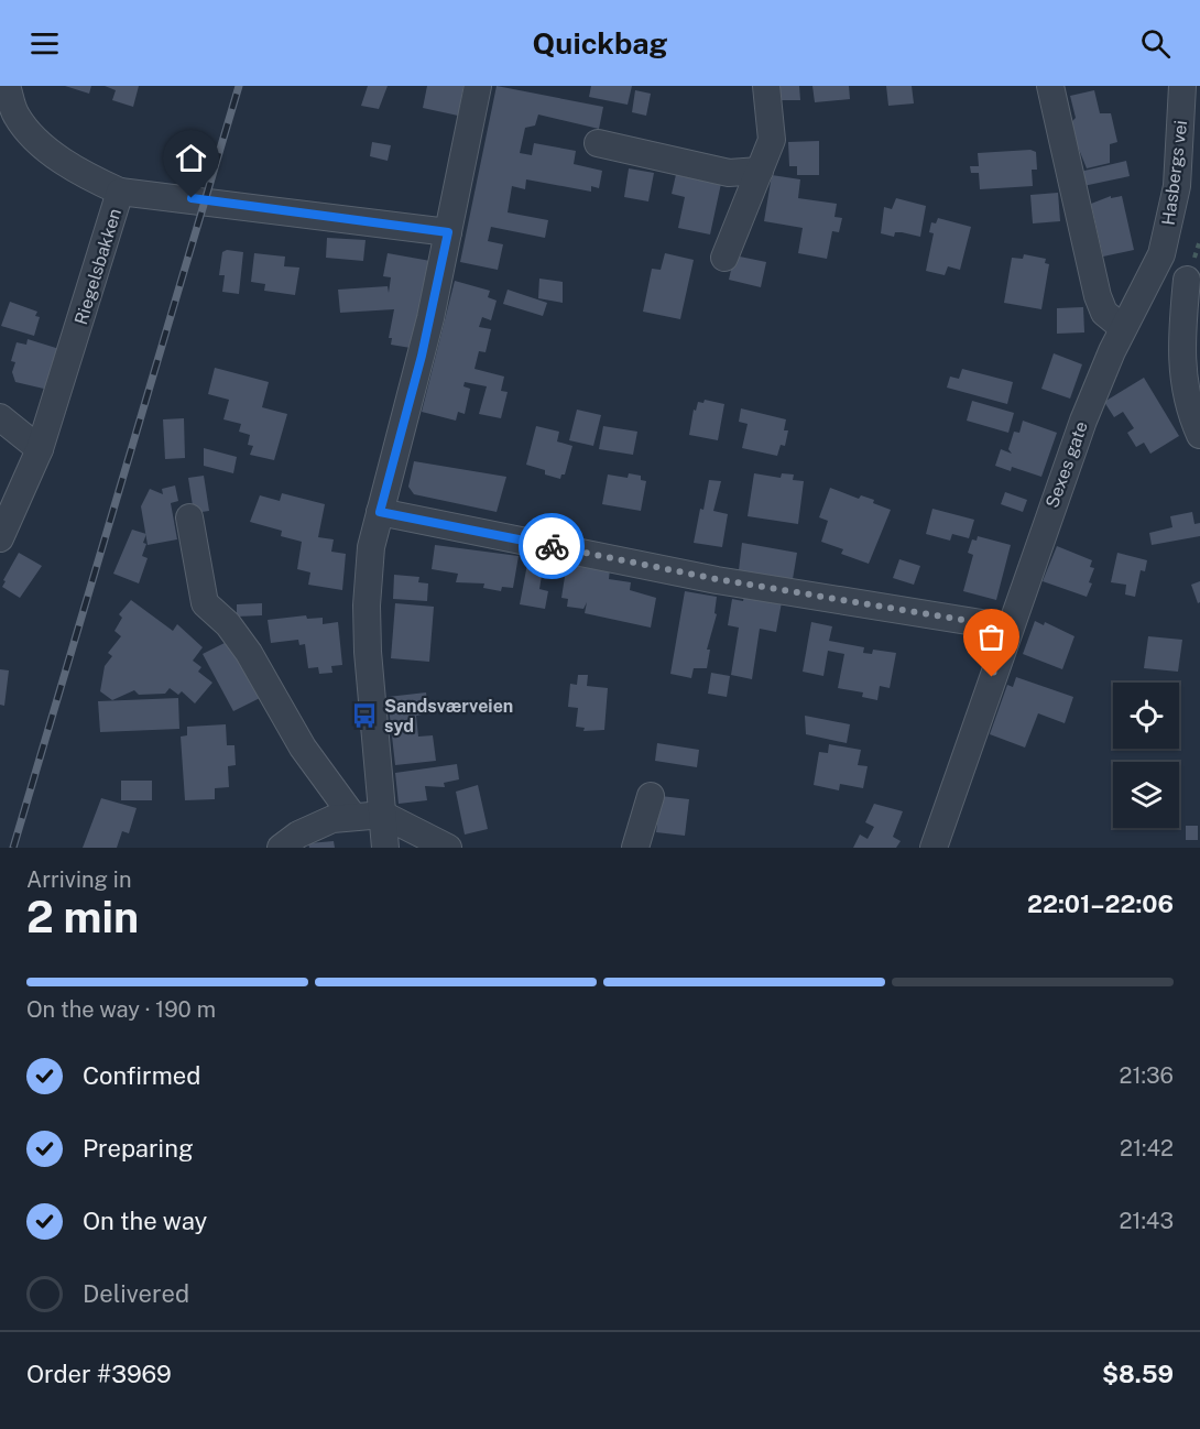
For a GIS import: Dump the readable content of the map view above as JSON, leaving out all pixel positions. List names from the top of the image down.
{
  "streets": {
    "street": ["Hasbergs vei", "Riegelsbakken", "Sexes gate"]
  },
  "crossings": [
    ["Hasbergs vei", "Sexes gate"]
  ],
  "places": {
    "bus stop": ["Sandsværveien syd"]
  },
  "page": {
    "header": "Quickbag",
    "heading": ["2 min", "Arriving in", "22:01–22:06"],
    "panel": ["Order #3969", "$8.59"],
    "bar": "On the way · 190 m",
    "list": [
      ["Confirmed", "21:36"],
      ["Preparing", "21:42"],
      ["On the way", "21:43"],
      "Delivered"
    ]
  }
}
